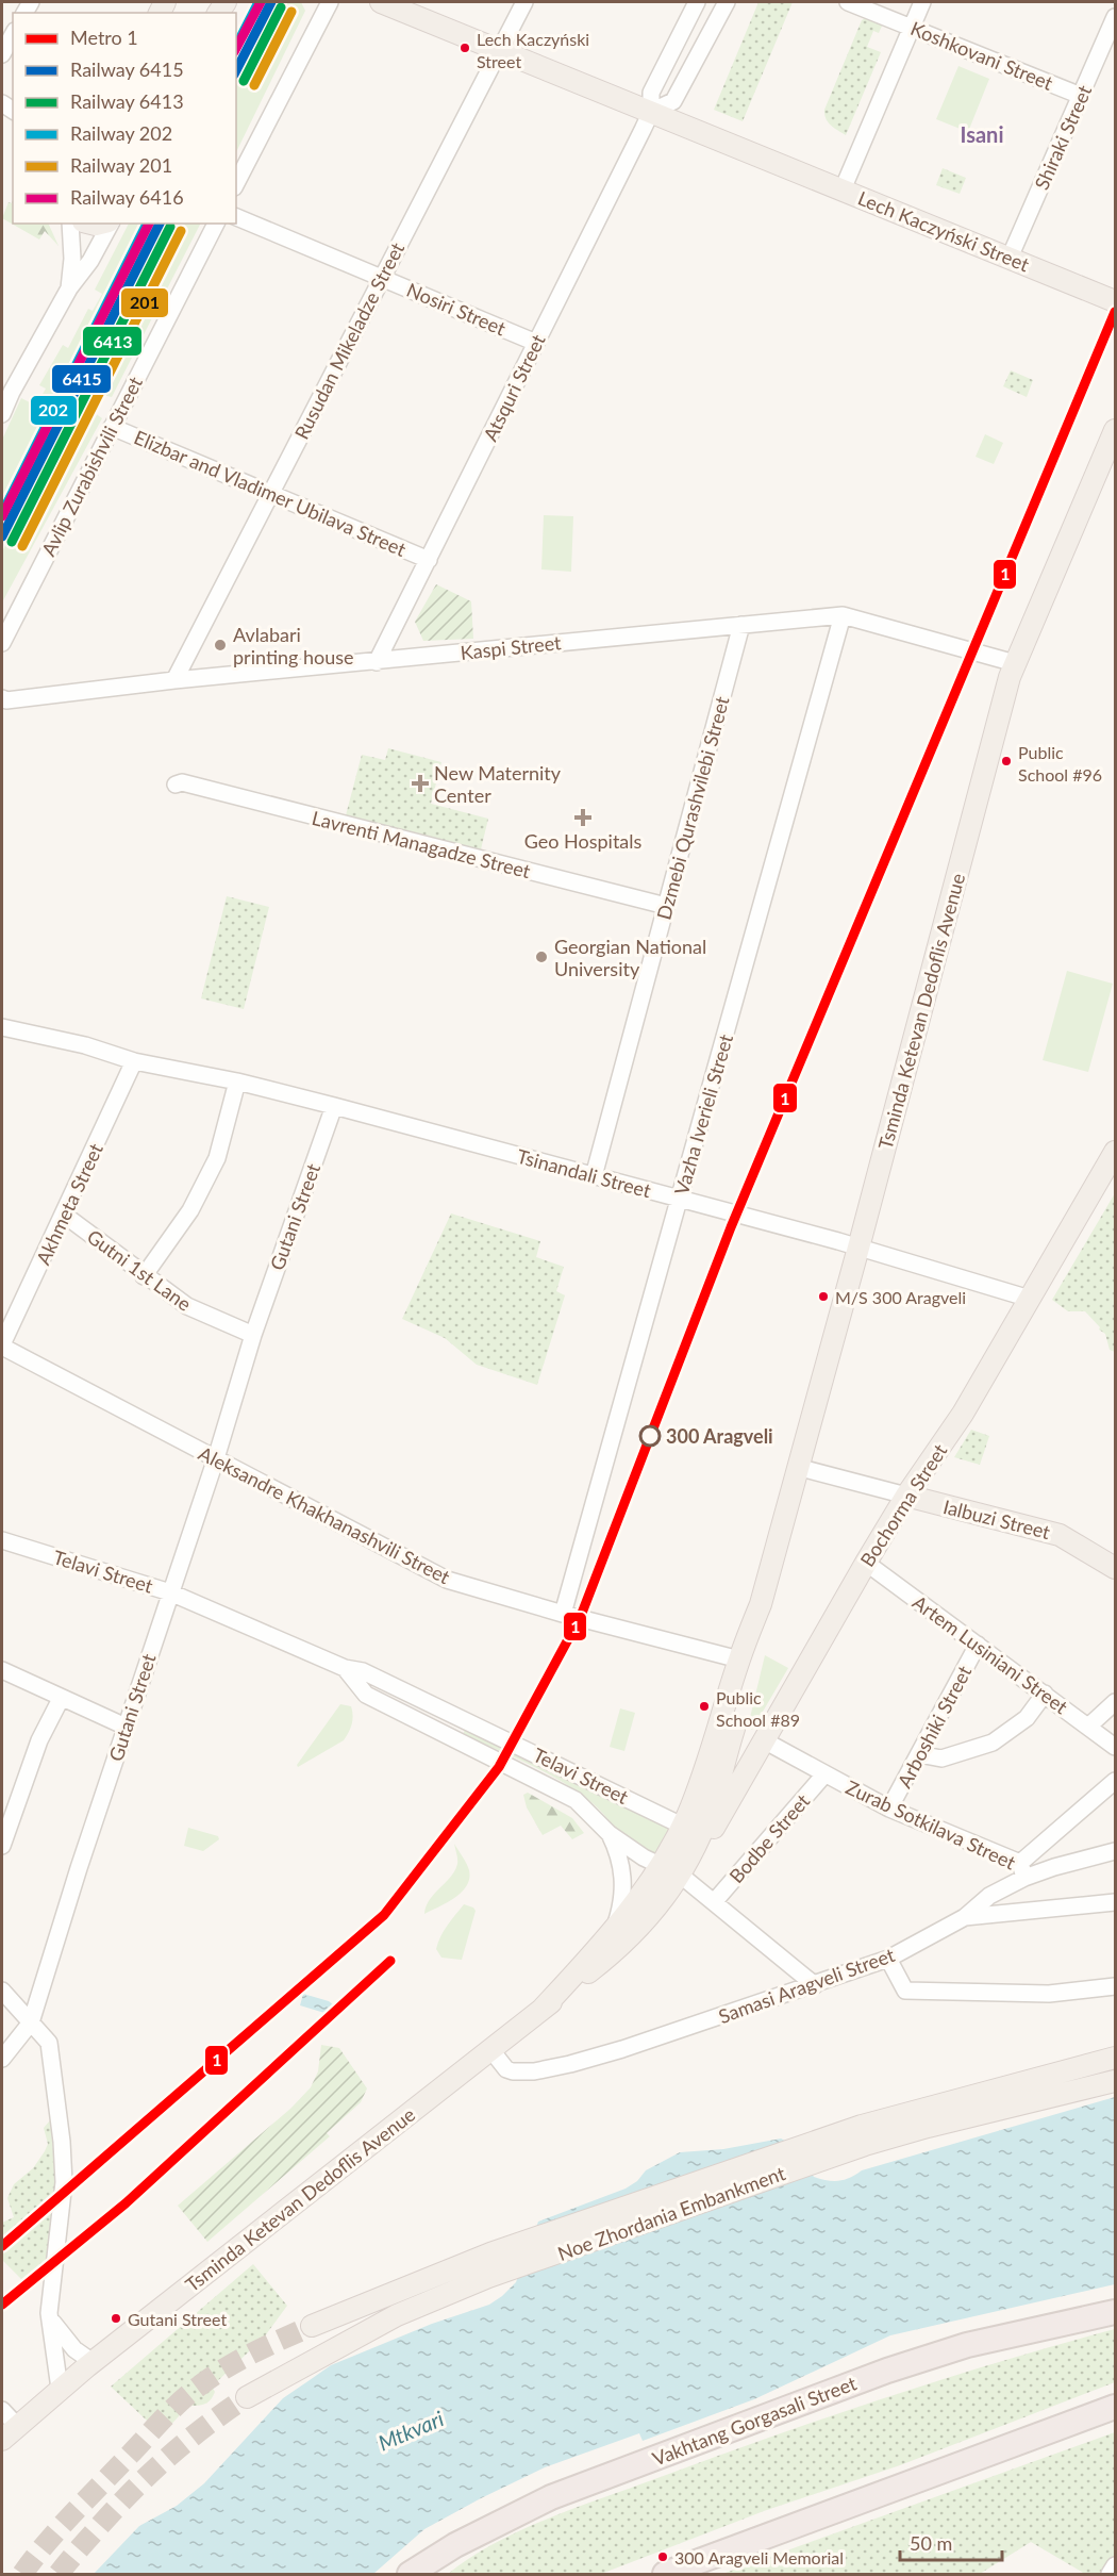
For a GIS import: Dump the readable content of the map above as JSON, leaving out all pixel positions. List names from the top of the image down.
{
  "streets": {
    "highway": ["Vakhtang Gorgasali Street"],
    "main road": [
      "Lech Kaczyński Street",
      "Tsminda Ketevan Dedoflis Avenue",
      "Bochorma Street",
      "Ialbuzi Street",
      "Noe Zhordania Embankment"
    ],
    "street": [
      "Koshkovani Street",
      "Shiraki Street",
      "Nosiri Street",
      "Rusudan Mikeladze Street",
      "Atsquri Street",
      "Avlip Zurabishvili Street",
      "Elizbar and Vladimer Ubilava Street",
      "Kaspi Street",
      "Dzmebi Qurashvilebi Street",
      "Lavrenti Managadze Street",
      "Vazha Iverieli Street",
      "Tsinandali Street",
      "Akhmeta Street",
      "Gutani Street",
      "Gutni 1st Lane",
      "Aleksandre Khakhanashvili Street",
      "Telavi Street",
      "Artem Lusiniani Street",
      "Arboshiki Street",
      "Zurab Sotkilava Street",
      "Bodbe Street",
      "Samasi Aragveli Street"
    ]
  },
  "crossings": [
    ["Koshkovani Street", "Shiraki Street"],
    ["Shiraki Street", "Lech Kaczyński Street"],
    ["Lech Kaczyński Street", "Rusudan Mikeladze Street"],
    ["Lech Kaczyński Street", "Atsquri Street"],
    ["Nosiri Street", "Rusudan Mikeladze Street"],
    ["Nosiri Street", "Atsquri Street"],
    ["Rusudan Mikeladze Street", "Elizbar and Vladimer Ubilava Street"],
    ["Rusudan Mikeladze Street", "Kaspi Street"],
    ["Atsquri Street", "Elizbar and Vladimer Ubilava Street"],
    ["Atsquri Street", "Kaspi Street"],
    ["Avlip Zurabishvili Street", "Elizbar and Vladimer Ubilava Street"],
    ["Kaspi Street", "Dzmebi Qurashvilebi Street"],
    ["Kaspi Street", "Tsminda Ketevan Dedoflis Avenue"],
    ["Kaspi Street", "Vazha Iverieli Street"],
    ["Dzmebi Qurashvilebi Street", "Lavrenti Managadze Street"],
    ["Dzmebi Qurashvilebi Street", "Tsinandali Street"],
    ["Tsminda Ketevan Dedoflis Avenue", "Tsinandali Street"],
    ["Tsminda Ketevan Dedoflis Avenue", "Bochorma Street"],
    ["Tsminda Ketevan Dedoflis Avenue", "Aleksandre Khakhanashvili Street"],
    ["Tsminda Ketevan Dedoflis Avenue", "Ialbuzi Street"],
    ["Tsminda Ketevan Dedoflis Avenue", "Telavi Street"],
    ["Tsminda Ketevan Dedoflis Avenue", "Samasi Aragveli Street"],
    ["Vazha Iverieli Street", "Tsinandali Street"],
    ["Vazha Iverieli Street", "Aleksandre Khakhanashvili Street"],
    ["Tsinandali Street", "Akhmeta Street"],
    ["Tsinandali Street", "Gutani Street"],
    ["Tsinandali Street", "Bochorma Street"],
    ["Akhmeta Street", "Gutni 1st Lane"],
    ["Akhmeta Street", "Aleksandre Khakhanashvili Street"],
    ["Gutani Street", "Gutni 1st Lane"],
    ["Gutani Street", "Aleksandre Khakhanashvili Street"],
    ["Gutani Street", "Telavi Street"],
    ["Bochorma Street", "Ialbuzi Street"],
    ["Bochorma Street", "Telavi Street"],
    ["Bochorma Street", "Artem Lusiniani Street"],
    ["Bochorma Street", "Zurab Sotkilava Street"],
    ["Telavi Street", "Bodbe Street"],
    ["Telavi Street", "Samasi Aragveli Street"],
    ["Artem Lusiniani Street", "Arboshiki Street"],
    ["Arboshiki Street", "Zurab Sotkilava Street"],
    ["Zurab Sotkilava Street", "Bodbe Street"],
    ["Zurab Sotkilava Street", "Samasi Aragveli Street"]
  ],
  "districts": ["Isani"],
  "water": ["Mtkvari"],
  "places": {
    "other": [
      "Lech Kaczyński Street",
      "Avlabari printing house",
      "Public School #96",
      "Georgian National University",
      "M/S 300 Aragveli",
      "300 Aragveli",
      "Public School #89",
      "Gutani Street",
      "300 Aragveli Memorial"
    ],
    "health": ["New Maternity Center", "Geo Hospitals"]
  },
  "lines": [
    "rail line 6415",
    "rail line 202",
    "rail line 6416",
    "rail line 6413",
    "rail line 201",
    "metro line 1"
  ],
  "legend": [
    "Metro 1",
    "Railway 6415",
    "Railway 6413",
    "Railway 202",
    "Railway 201",
    "Railway 6416"
  ],
  "scale_bar": "50 m"
}
